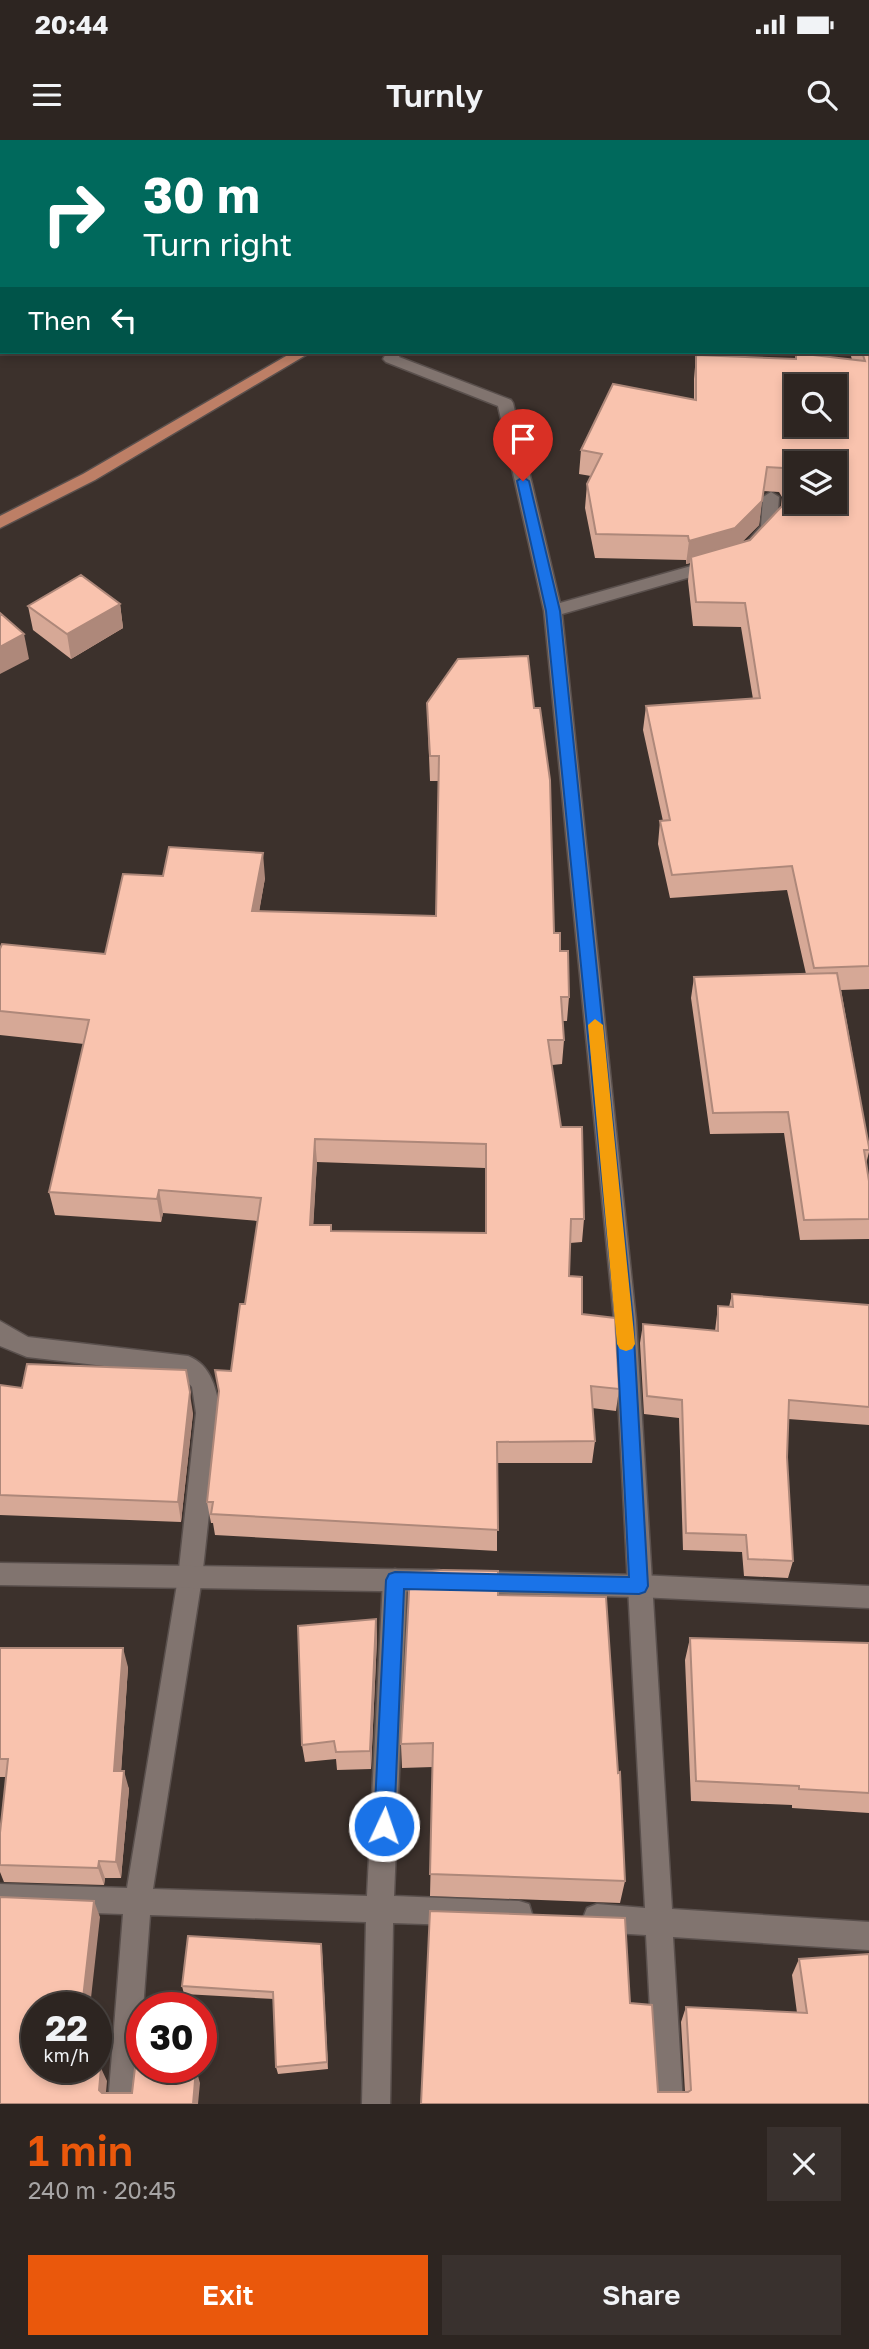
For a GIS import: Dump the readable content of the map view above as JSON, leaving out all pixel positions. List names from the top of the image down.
{
  "page": {
    "status": "20:44",
    "header": "Turnly",
    "turn": ["30 m", "Turn right"],
    "then": "Then",
    "speed": "22 km/h",
    "limit": "30",
    "heading": ["1 min", "240 m · 20:45"],
    "buttons": ["Exit", "Share"]
  }
}
